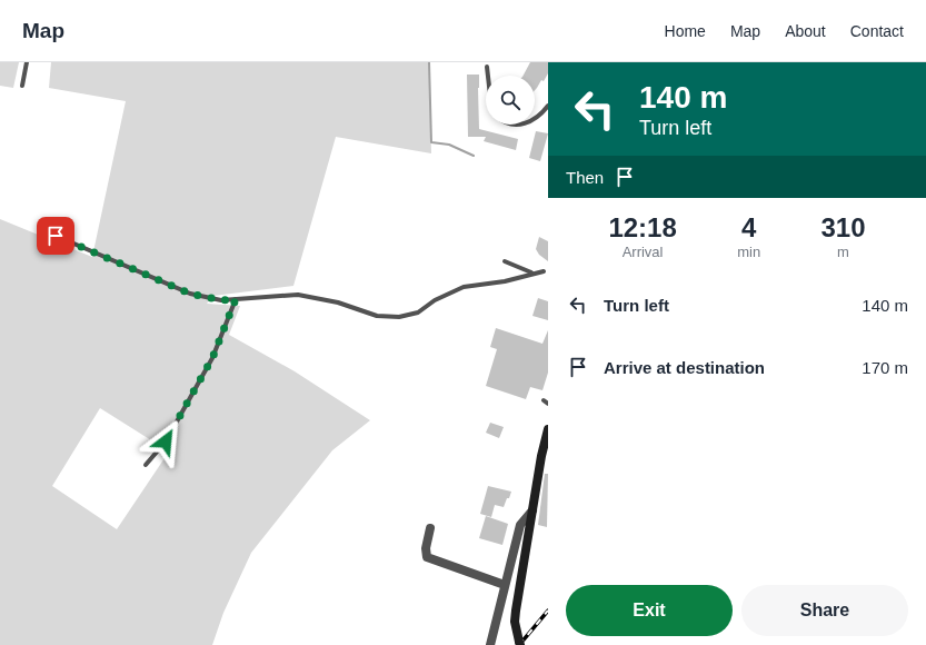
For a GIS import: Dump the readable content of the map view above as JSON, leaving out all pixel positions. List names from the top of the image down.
{
  "page": {
    "header": "Map",
    "nav": [
      "Home",
      "Map",
      "About",
      "Contact"
    ],
    "turn": ["140 m", "Turn left"],
    "then": "Then",
    "eta": [
      "12:18",
      "Arrival",
      "4",
      "min",
      "310",
      "m"
    ],
    "list": [
      {
        "name": "Turn left",
        "value": "140 m"
      },
      {
        "name": "Arrive at destination",
        "value": "170 m"
      }
    ],
    "buttons": ["Exit", "Share"]
  }
}
